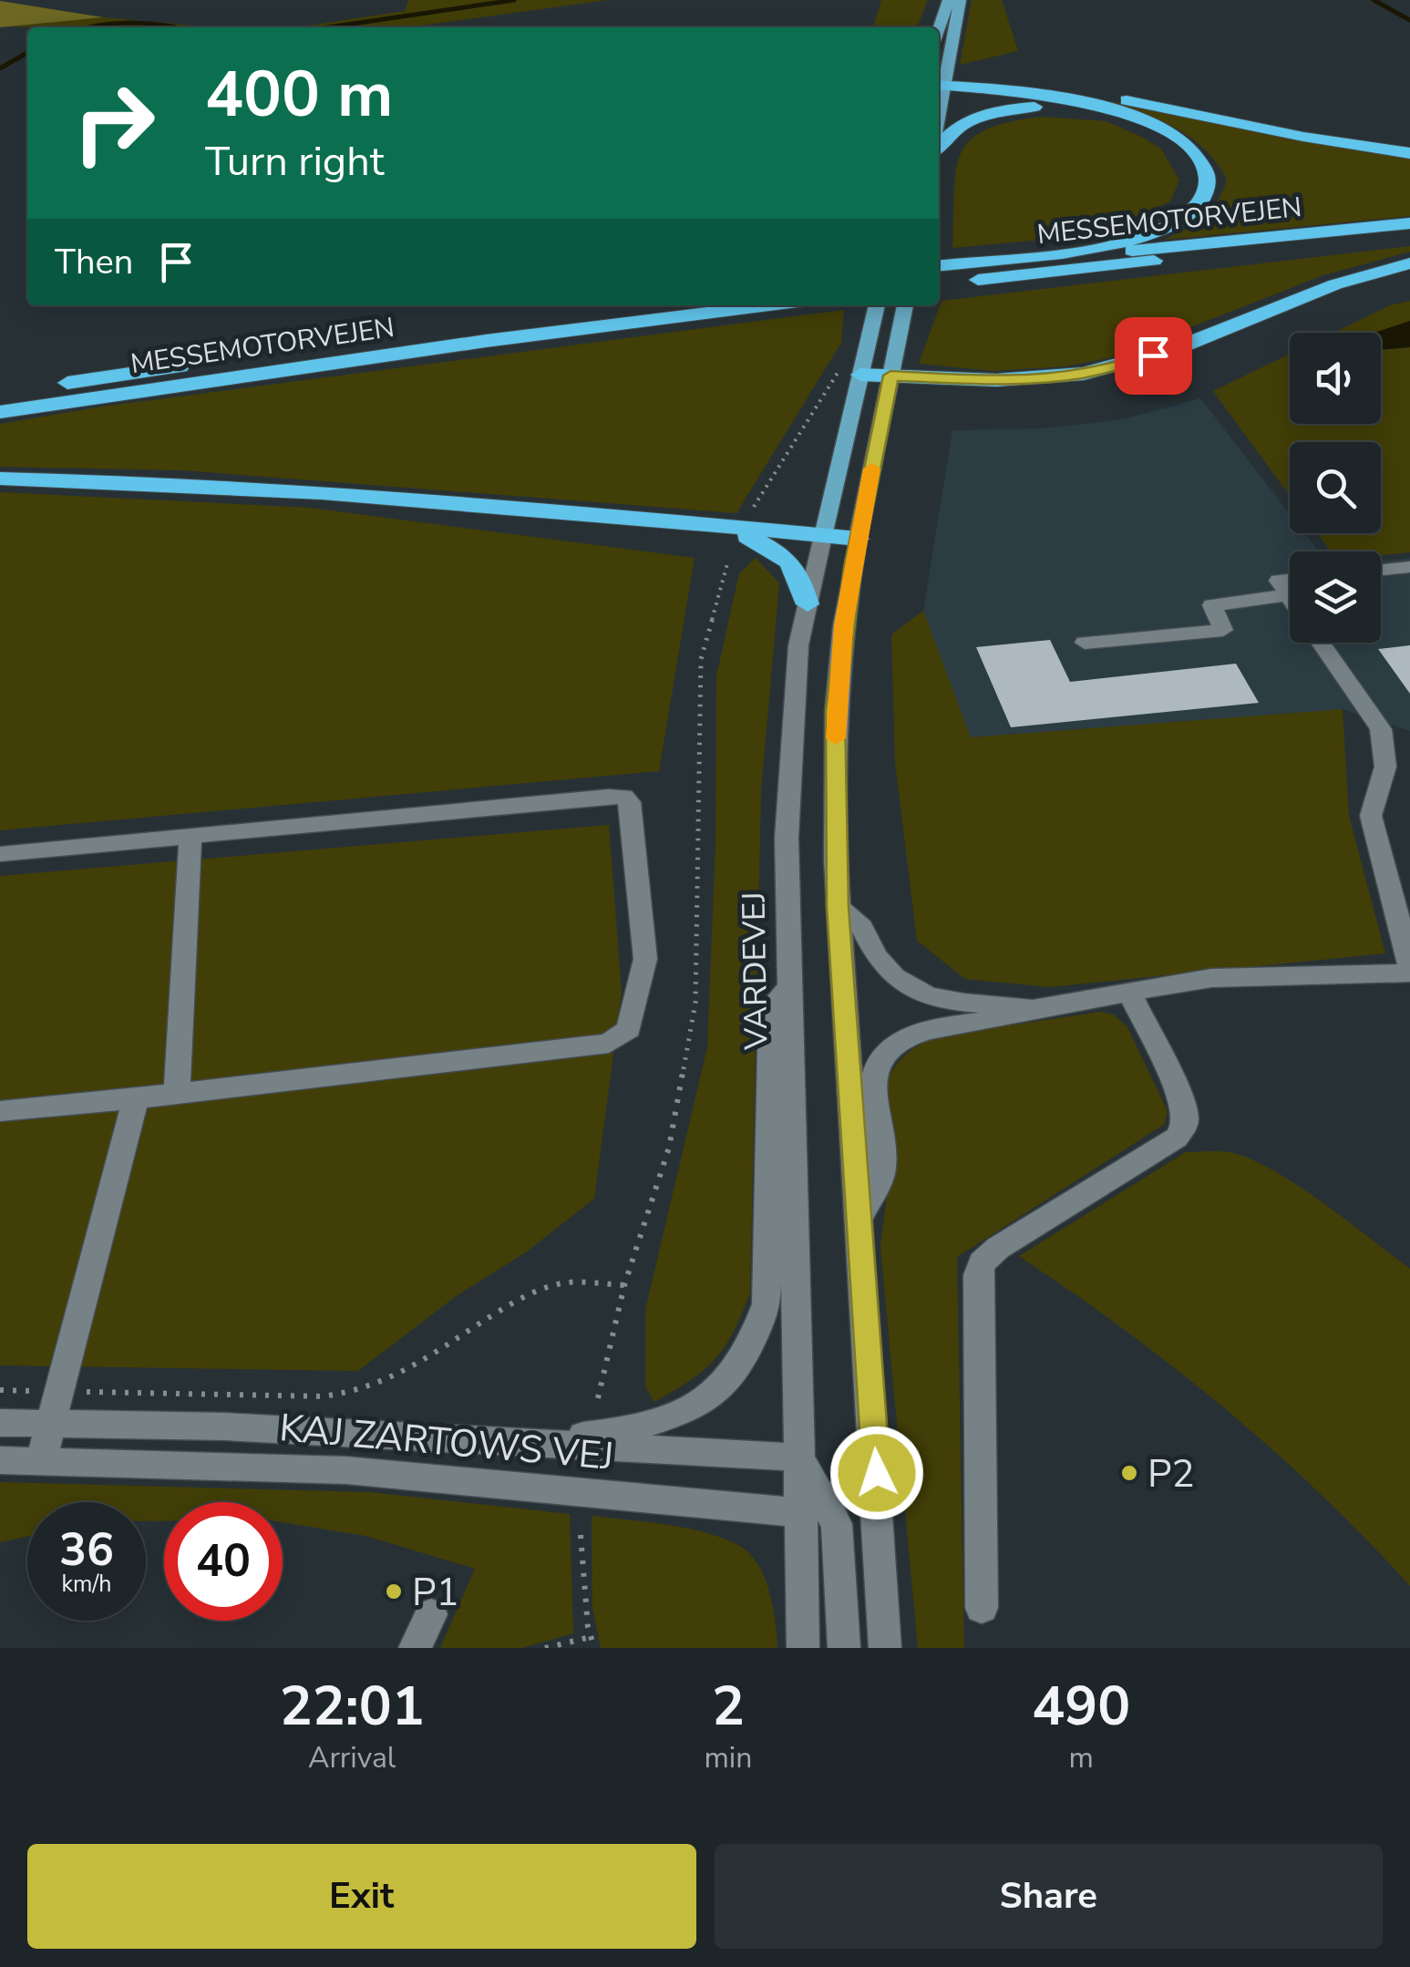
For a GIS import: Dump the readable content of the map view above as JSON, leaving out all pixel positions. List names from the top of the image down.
{
  "streets": {
    "highway": ["MESSEMOTORVEJEN"],
    "main road": ["VARDEVEJ"],
    "street": ["KAJ ZARTOWS VEJ"]
  },
  "crossings": [
    ["VARDEVEJ", "KAJ ZARTOWS VEJ"]
  ],
  "places": ["P2", "P1"],
  "page": {
    "turn": ["400 m", "Turn right"],
    "then": "Then",
    "speed": "36 km/h",
    "limit": "40",
    "eta": [
      "22:01",
      "Arrival",
      "2",
      "min",
      "490",
      "m"
    ],
    "buttons": ["Exit", "Share"]
  }
}
